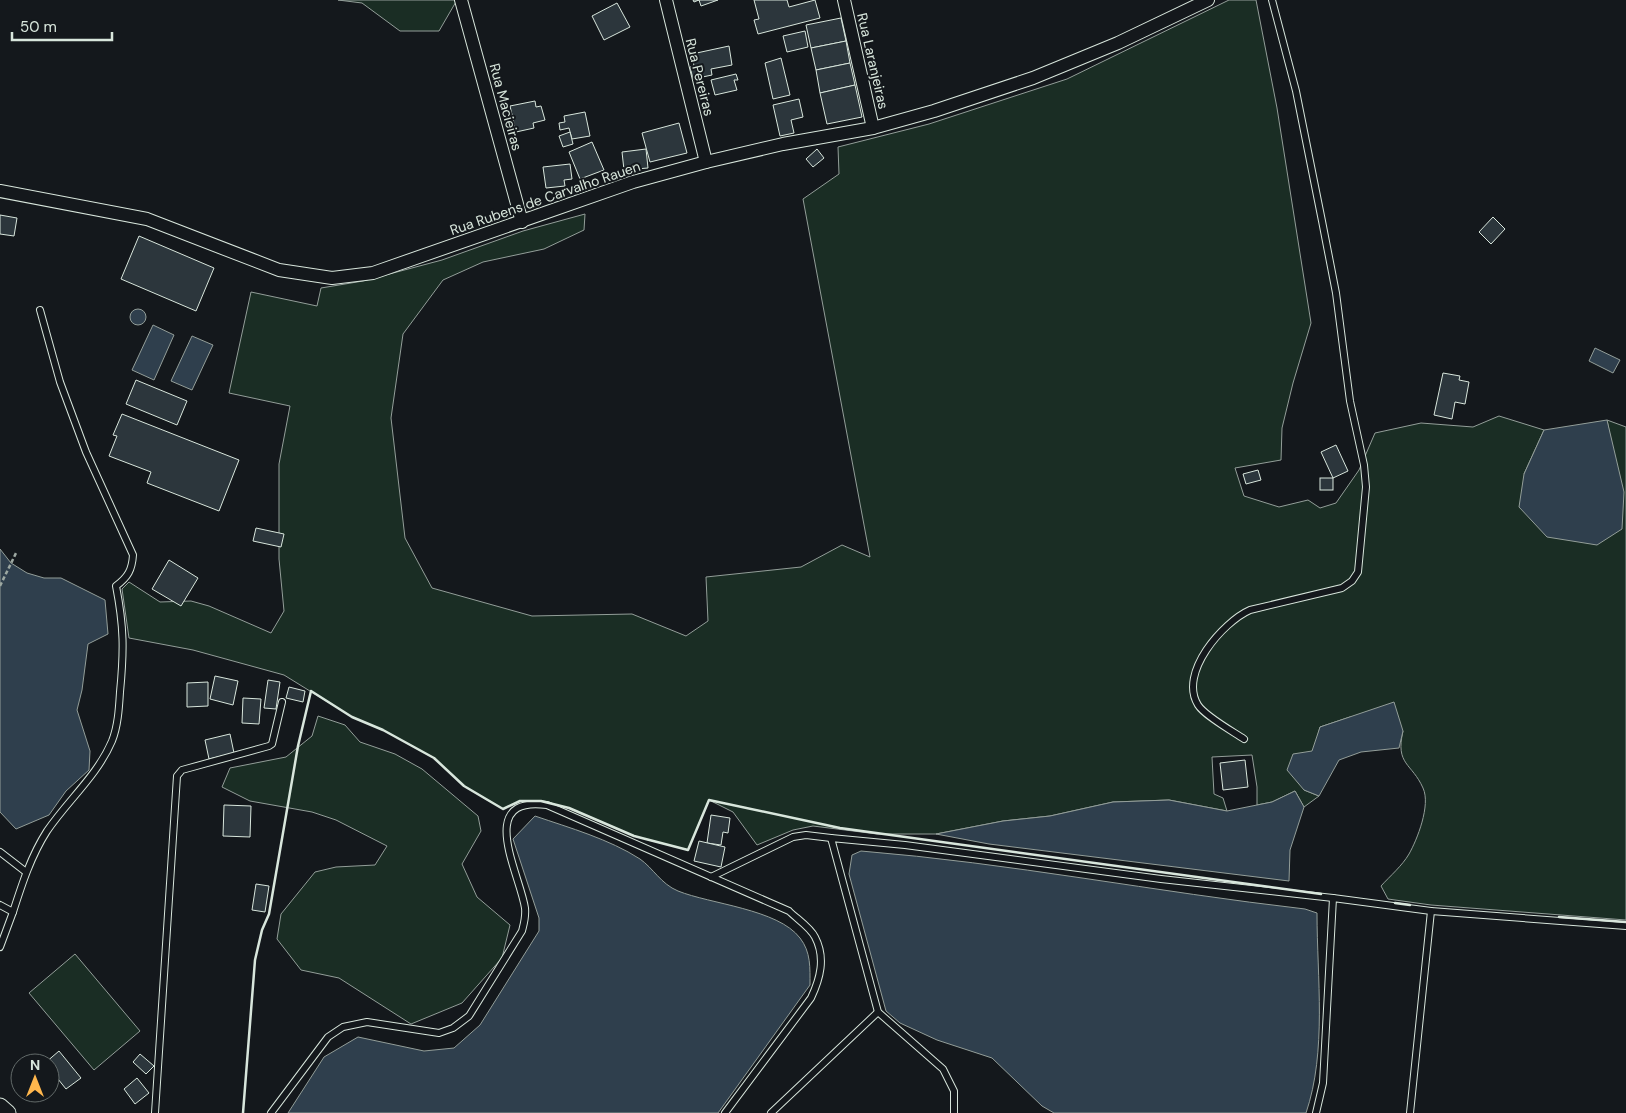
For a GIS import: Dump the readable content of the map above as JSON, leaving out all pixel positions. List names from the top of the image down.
{
  "streets": {
    "street": [
      "Rua Laranjeiras",
      "Rua Pereiras",
      "Rua Macieiras",
      "Rua Rubens de Carvalho Rauen"
    ]
  },
  "crossings": [
    ["Rua Laranjeiras", "Rua Rubens de Carvalho Rauen"],
    ["Rua Pereiras", "Rua Rubens de Carvalho Rauen"],
    ["Rua Macieiras", "Rua Rubens de Carvalho Rauen"]
  ],
  "scale_bar": "50 m",
  "north": "top"
}
